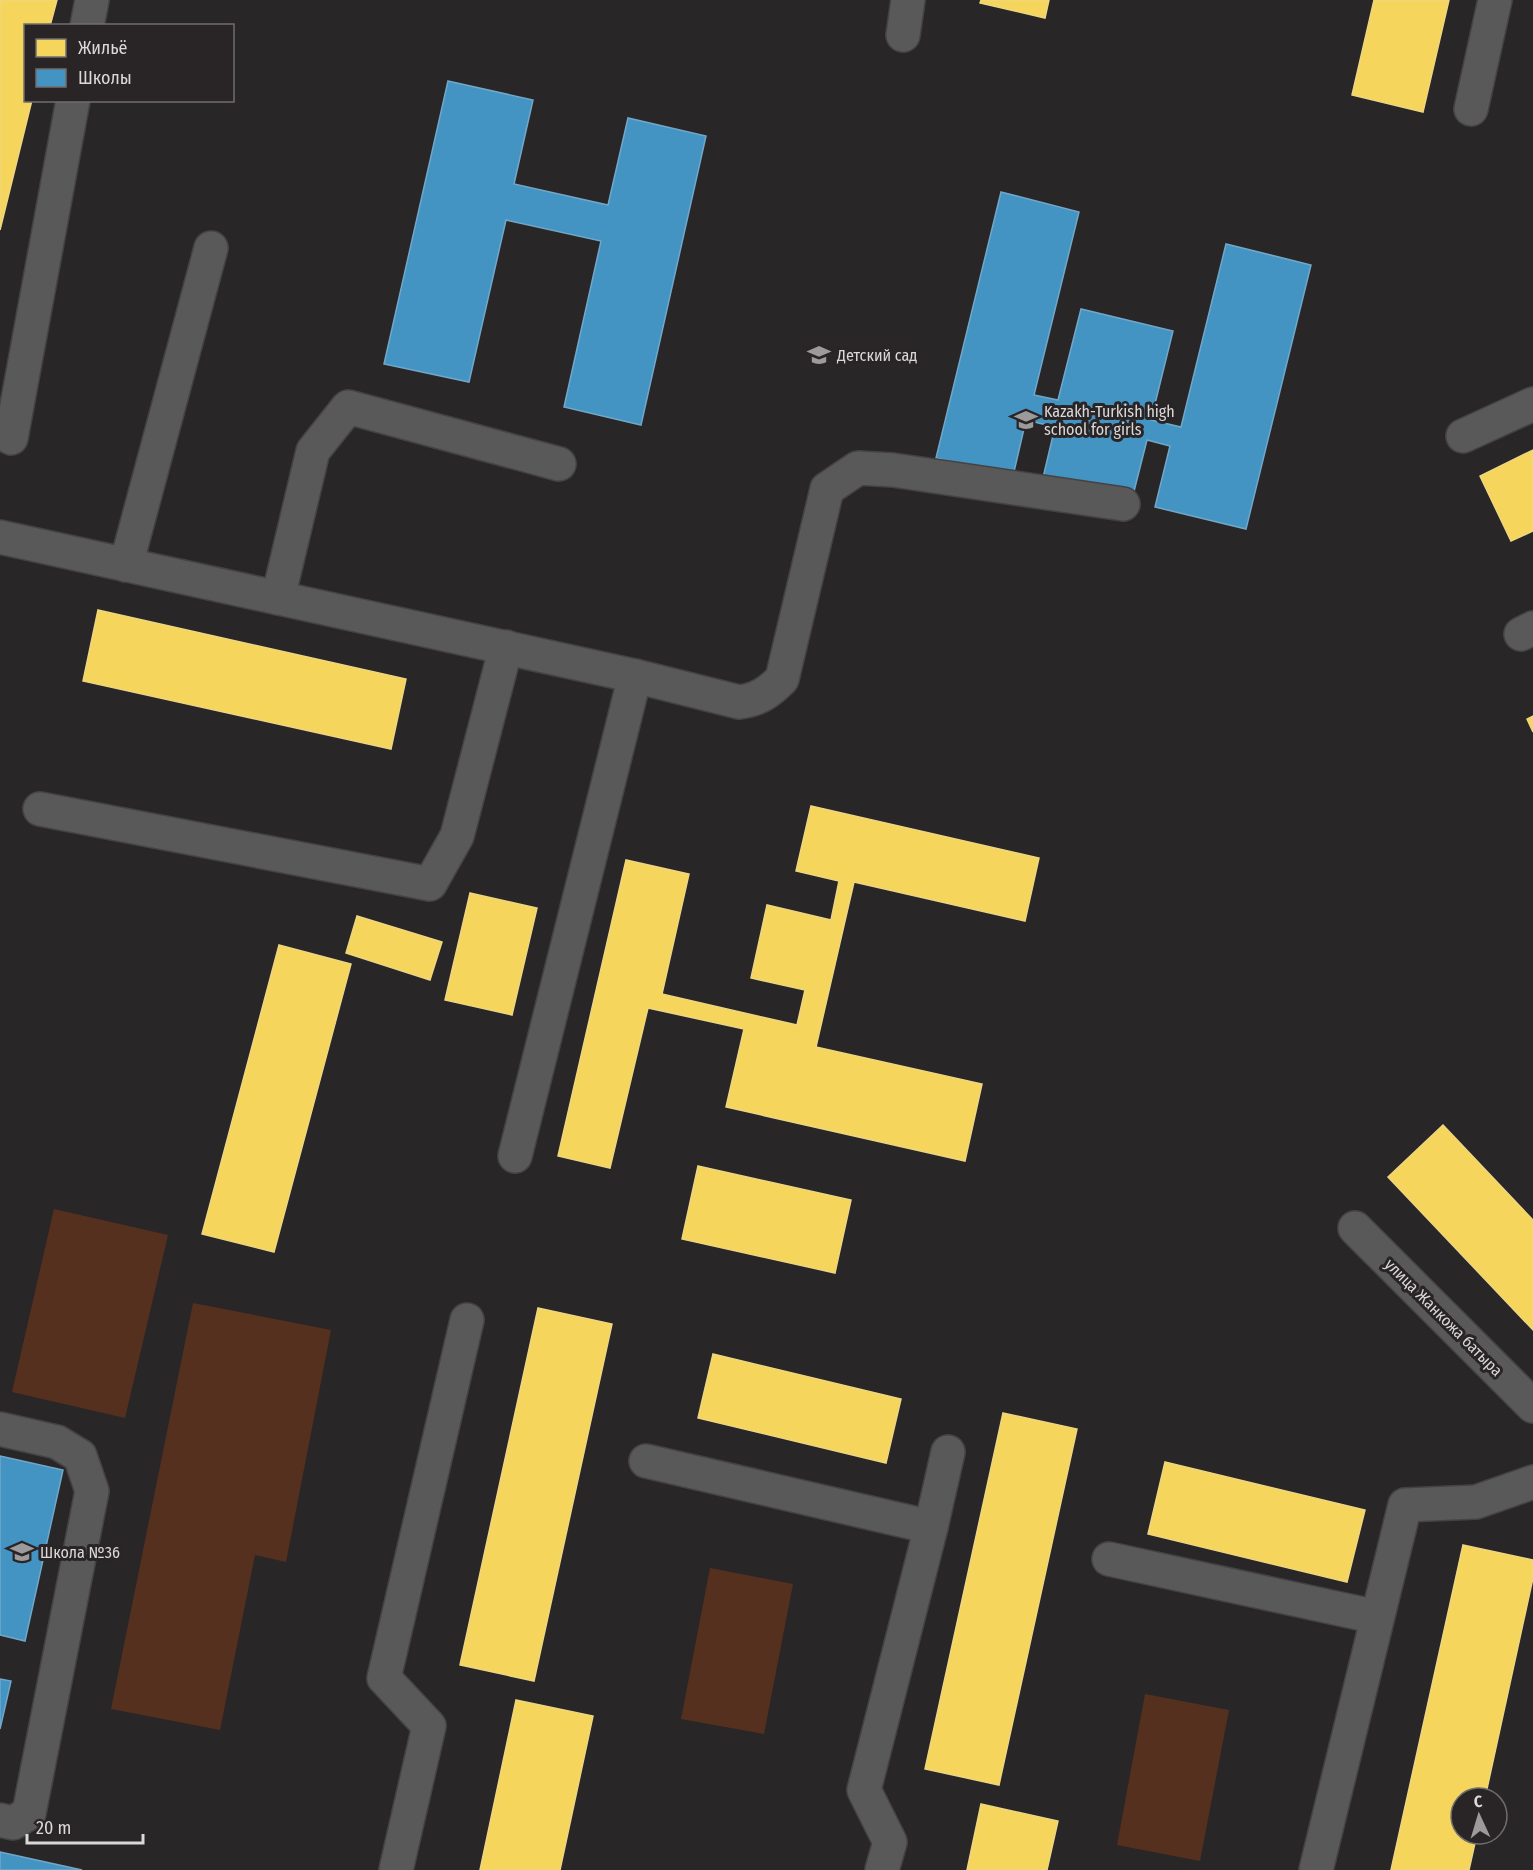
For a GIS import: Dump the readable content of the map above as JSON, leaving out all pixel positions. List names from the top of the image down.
{
  "streets": {
    "street": ["улица Жанкожа батыра"]
  },
  "places": {
    "school or university": ["Детский сад", "Kazakh-Turkish high school for girls", "Школа №36"]
  },
  "legend": ["Жильё", "Школы"],
  "scale_bar": "20 m",
  "north": "top"
}
